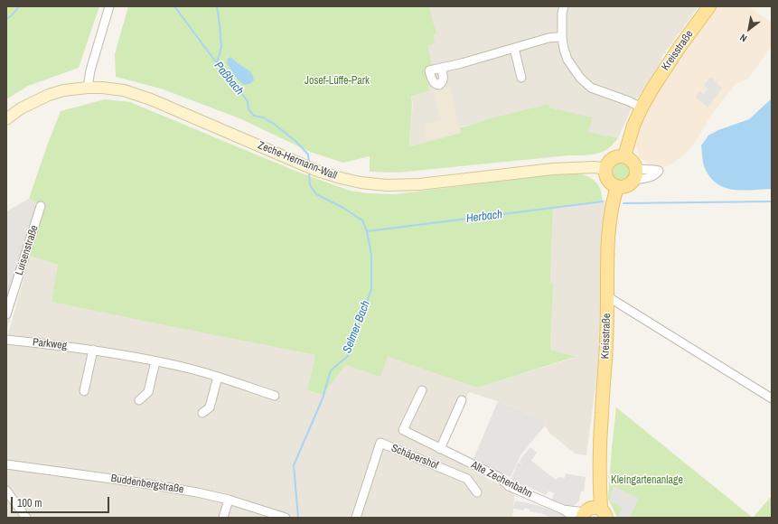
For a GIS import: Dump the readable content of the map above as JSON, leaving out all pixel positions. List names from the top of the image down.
{
  "streets": {
    "main road": ["Kreisstraße"],
    "street": [
      "Zeche-Hermann-Wall",
      "Luisenstraße",
      "Parkweg",
      "Schäpershof",
      "Alte Zechenbahn",
      "Buddenbergstraße"
    ]
  },
  "crossings": [
    ["Kreisstraße", "Zeche-Hermann-Wall"],
    ["Kreisstraße", "Alte Zechenbahn"]
  ],
  "water": ["Paßbach", "Herbach", "Selmer Bach"],
  "parks": ["Josef-Lüffe-Park", "Kleingartenanlage"],
  "scale_bar": "100 m",
  "north": "bottom left"
}
